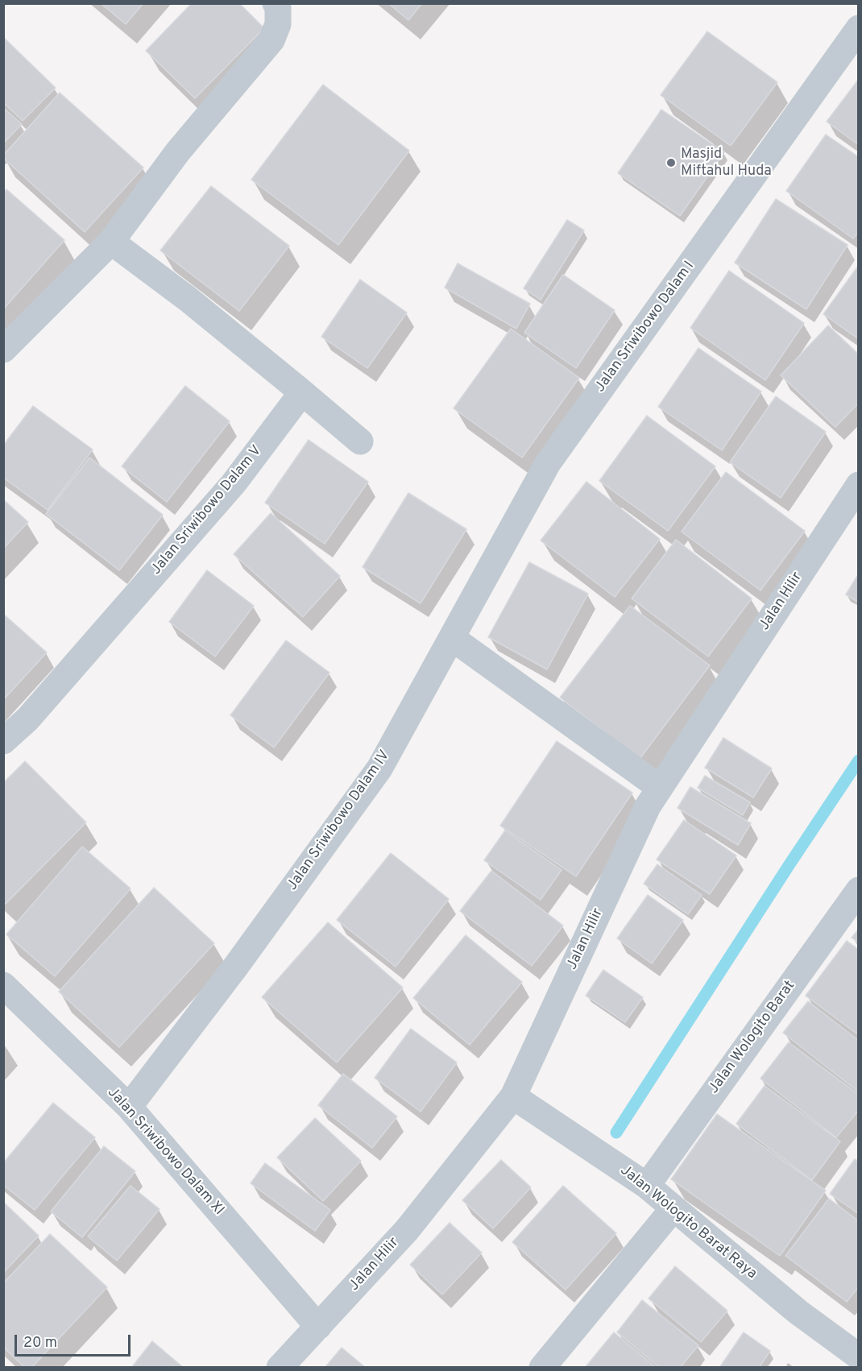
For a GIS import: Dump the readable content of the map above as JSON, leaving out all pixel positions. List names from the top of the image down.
{
  "streets": {
    "street": [
      "Jalan Sriwibowo Dalam I",
      "Jalan Sriwibowo Dalam V",
      "Jalan Hilir",
      "Jalan Sriwibowo Dalam IV",
      "Jalan Wologito Barat",
      "Jalan Sriwibowo Dalam XI",
      "Jalan Wologito Barat Raya"
    ]
  },
  "crossings": [
    ["Jalan Sriwibowo Dalam I", "Jalan Sriwibowo Dalam IV"],
    ["Jalan Hilir", "Jalan Sriwibowo Dalam XI"],
    ["Jalan Hilir", "Jalan Wologito Barat Raya"],
    ["Jalan Sriwibowo Dalam IV", "Jalan Sriwibowo Dalam XI"],
    ["Jalan Wologito Barat", "Jalan Wologito Barat Raya"]
  ],
  "places": ["Masjid Miftahul Huda"],
  "scale_bar": "20 m"
}
